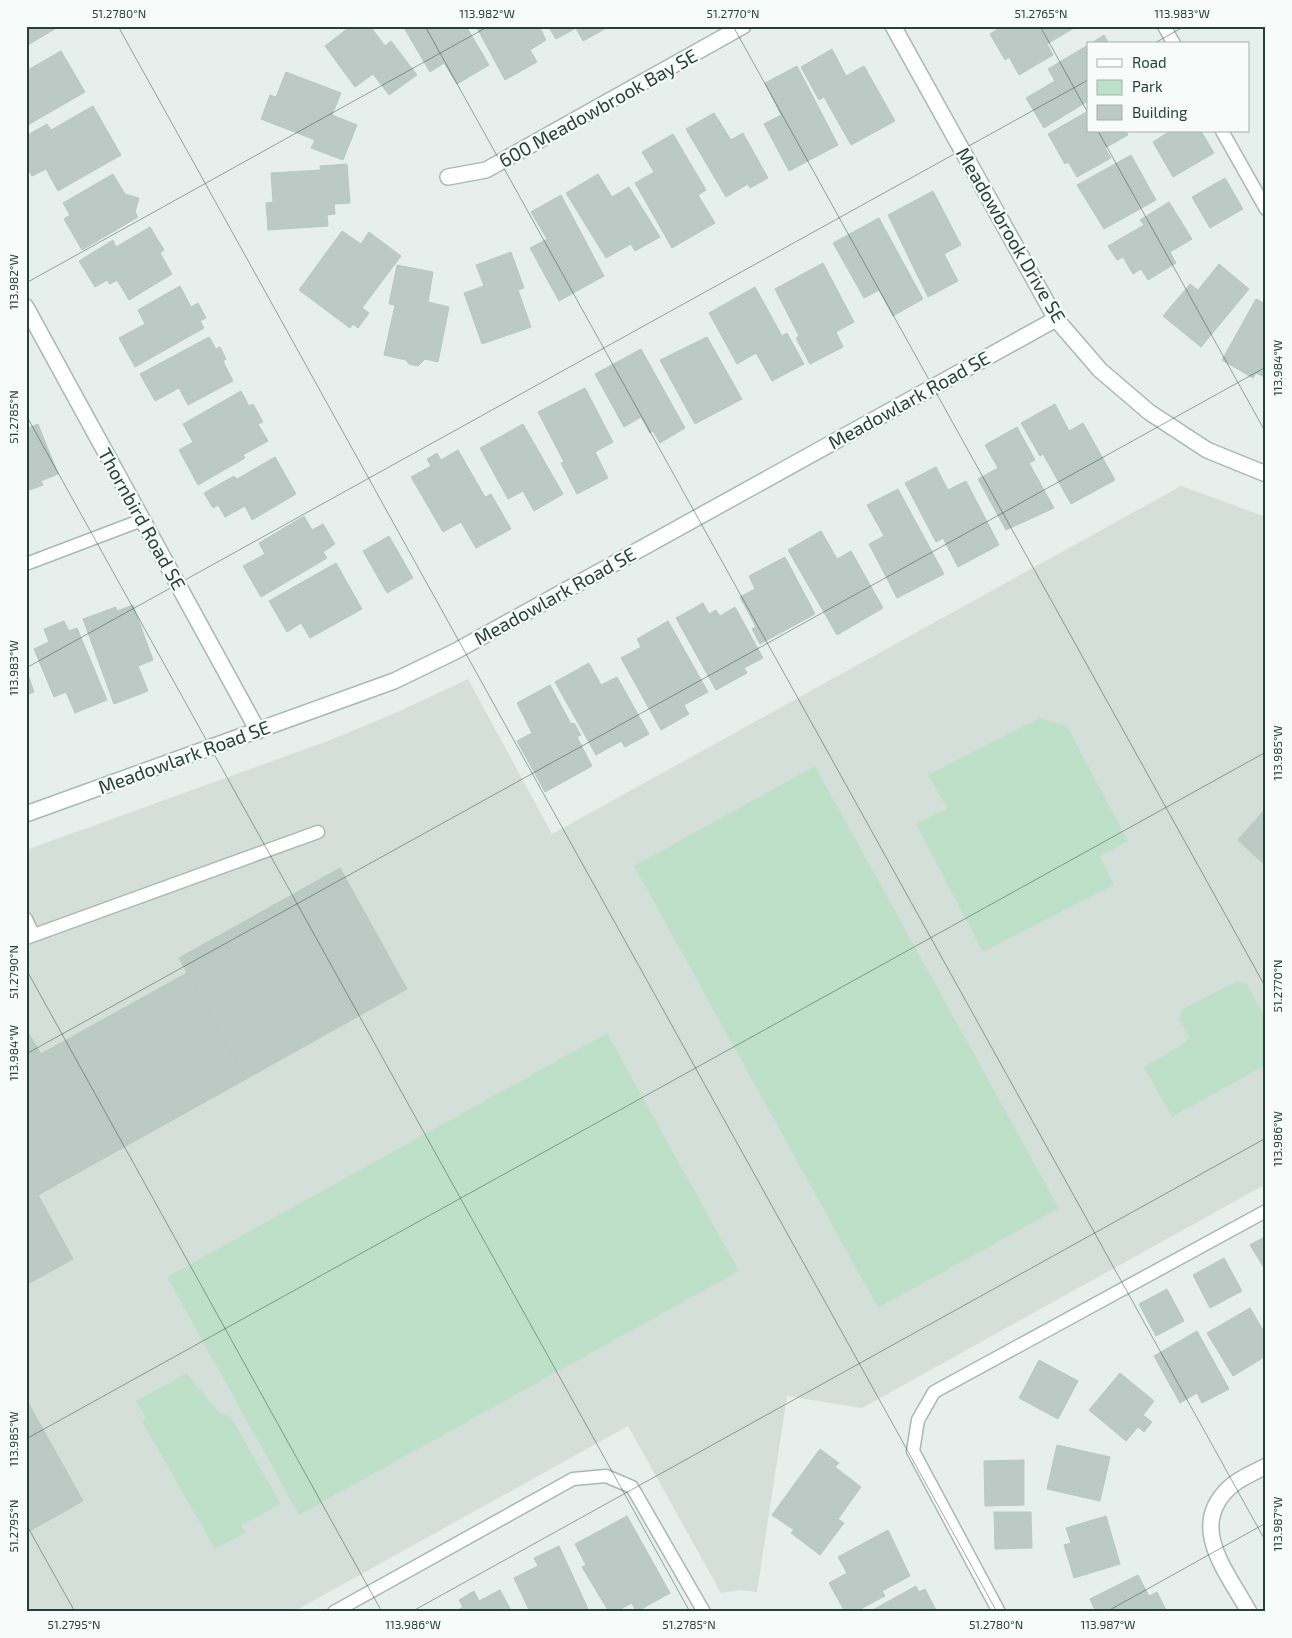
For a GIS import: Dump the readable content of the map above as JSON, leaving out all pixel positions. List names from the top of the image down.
{
  "streets": {
    "street": [
      "600 Meadowbrook Bay SE",
      "Meadowbrook Drive SE",
      "Meadowlark Road SE",
      "Thornbird Road SE"
    ]
  },
  "crossings": [
    ["Meadowbrook Drive SE", "Meadowlark Road SE"],
    ["Meadowlark Road SE", "Thornbird Road SE"]
  ],
  "legend": ["Road", "Park", "Building"],
  "coordinates": [
    "51.2780°N",
    "113.982°W",
    "51.2770°N",
    "51.2765°N",
    "113.983°W",
    "113.984°W",
    "51.2785°N",
    "113.985°W",
    "51.2790°N",
    "113.986°W",
    "113.987°W",
    "51.2795°N"
  ]
}
